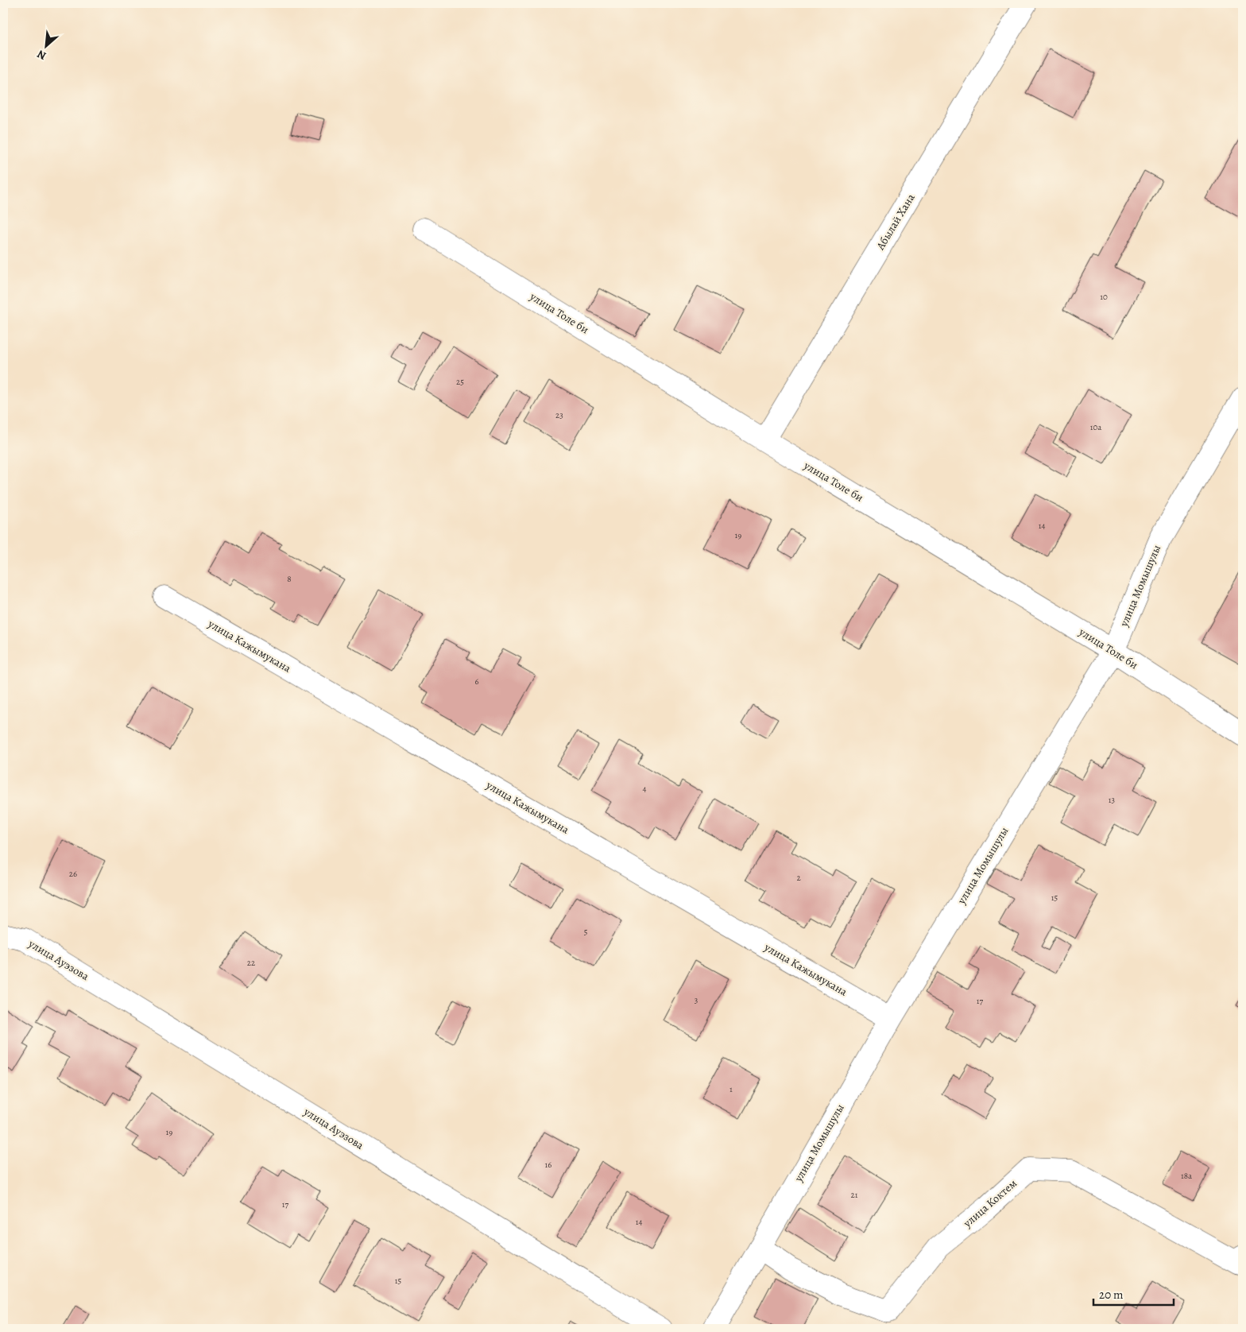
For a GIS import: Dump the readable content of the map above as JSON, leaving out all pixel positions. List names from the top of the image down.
{
  "streets": {
    "street": [
      "Абылай Хана",
      "улица Толе би",
      "улица Момышулы",
      "улица Кажымукана",
      "улица Ауэзова",
      "улица Коктем"
    ]
  },
  "crossings": [
    ["Абылай Хана", "улица Толе би"],
    ["улица Толе би", "улица Момышулы"],
    ["улица Момышулы", "улица Кажымукана"],
    ["улица Момышулы", "улица Коктем"]
  ],
  "house_numbers": [
    "10",
    "25",
    "23",
    "10а",
    "14",
    "19",
    "8",
    "6",
    "4",
    "13",
    "26",
    "2",
    "15",
    "5",
    "22",
    "3",
    "17",
    "1",
    "19",
    "16",
    "18а",
    "21",
    "17",
    "14",
    "15"
  ],
  "scale_bar": "20 m",
  "north": "bottom left"
}
